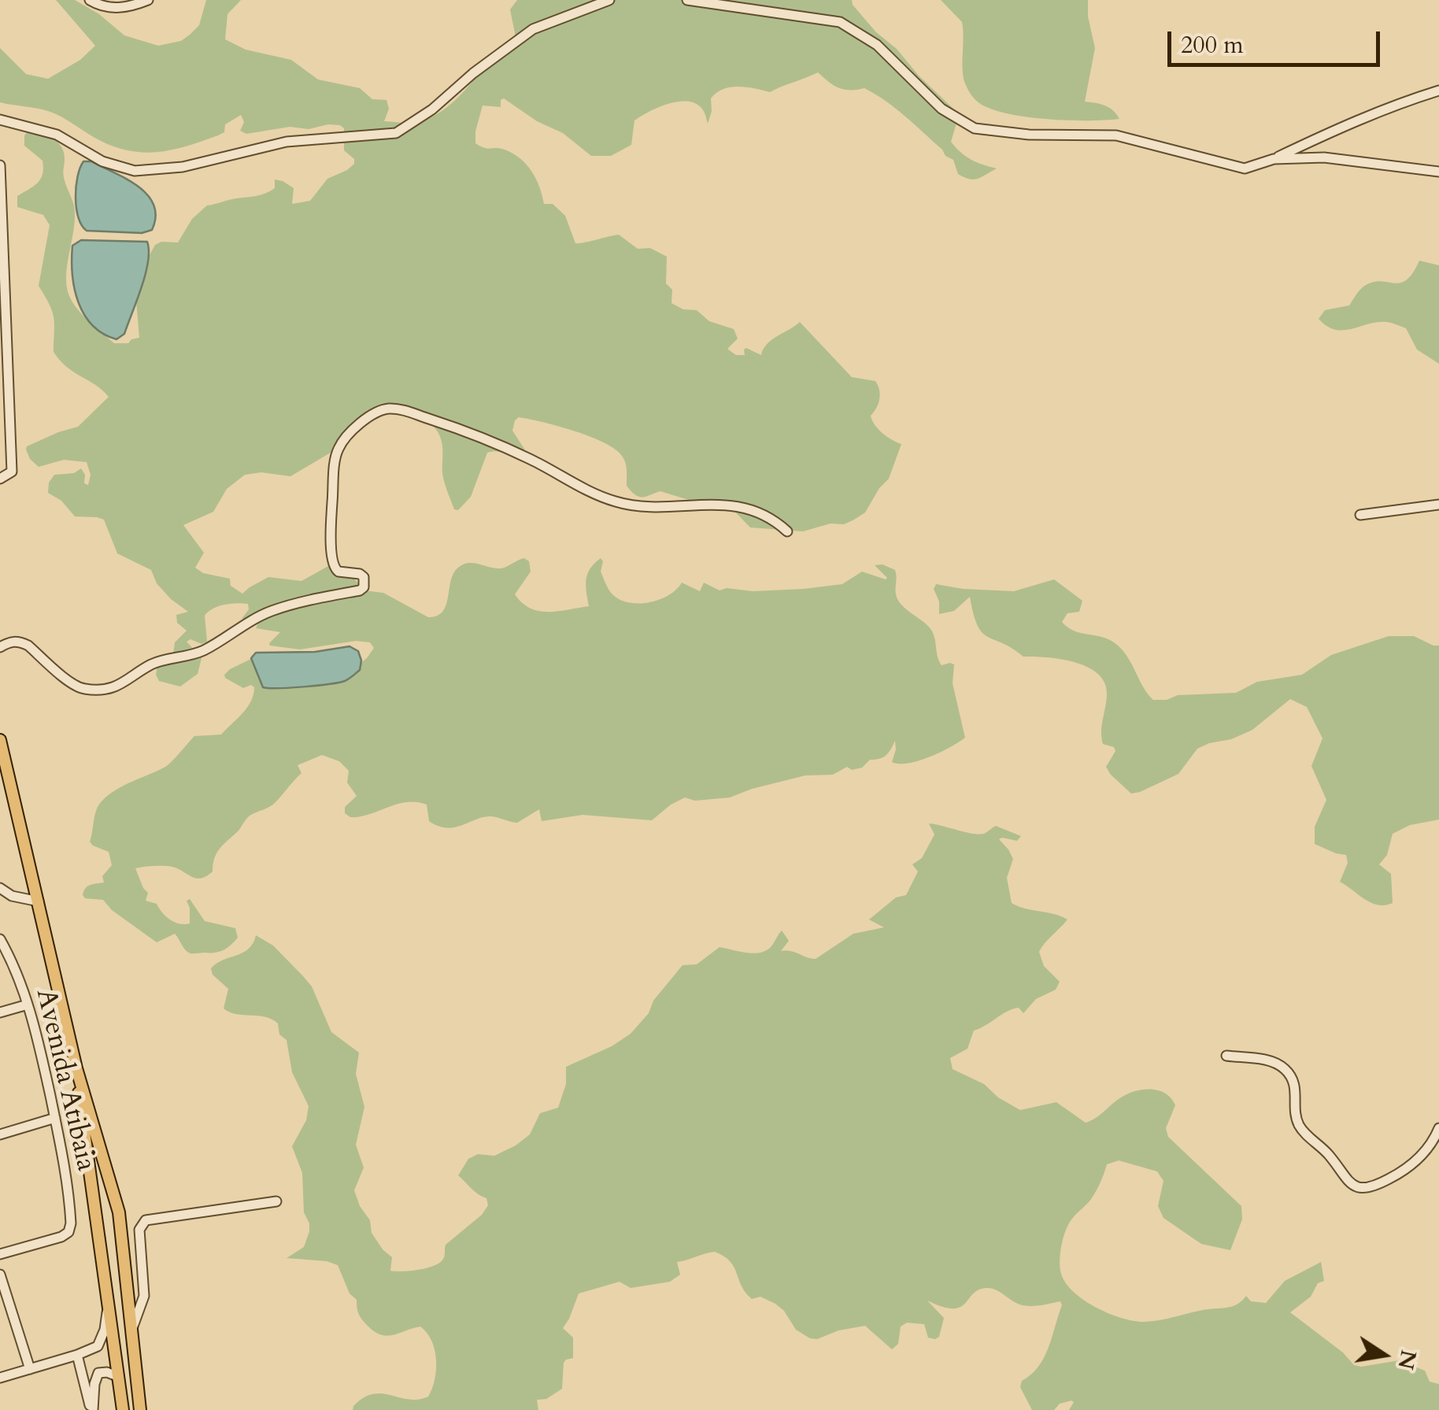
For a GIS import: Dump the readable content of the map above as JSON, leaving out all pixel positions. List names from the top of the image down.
{
  "streets": {
    "street": ["Avenida Atibaia"]
  },
  "scale_bar": "200 m",
  "north": "right"
}
